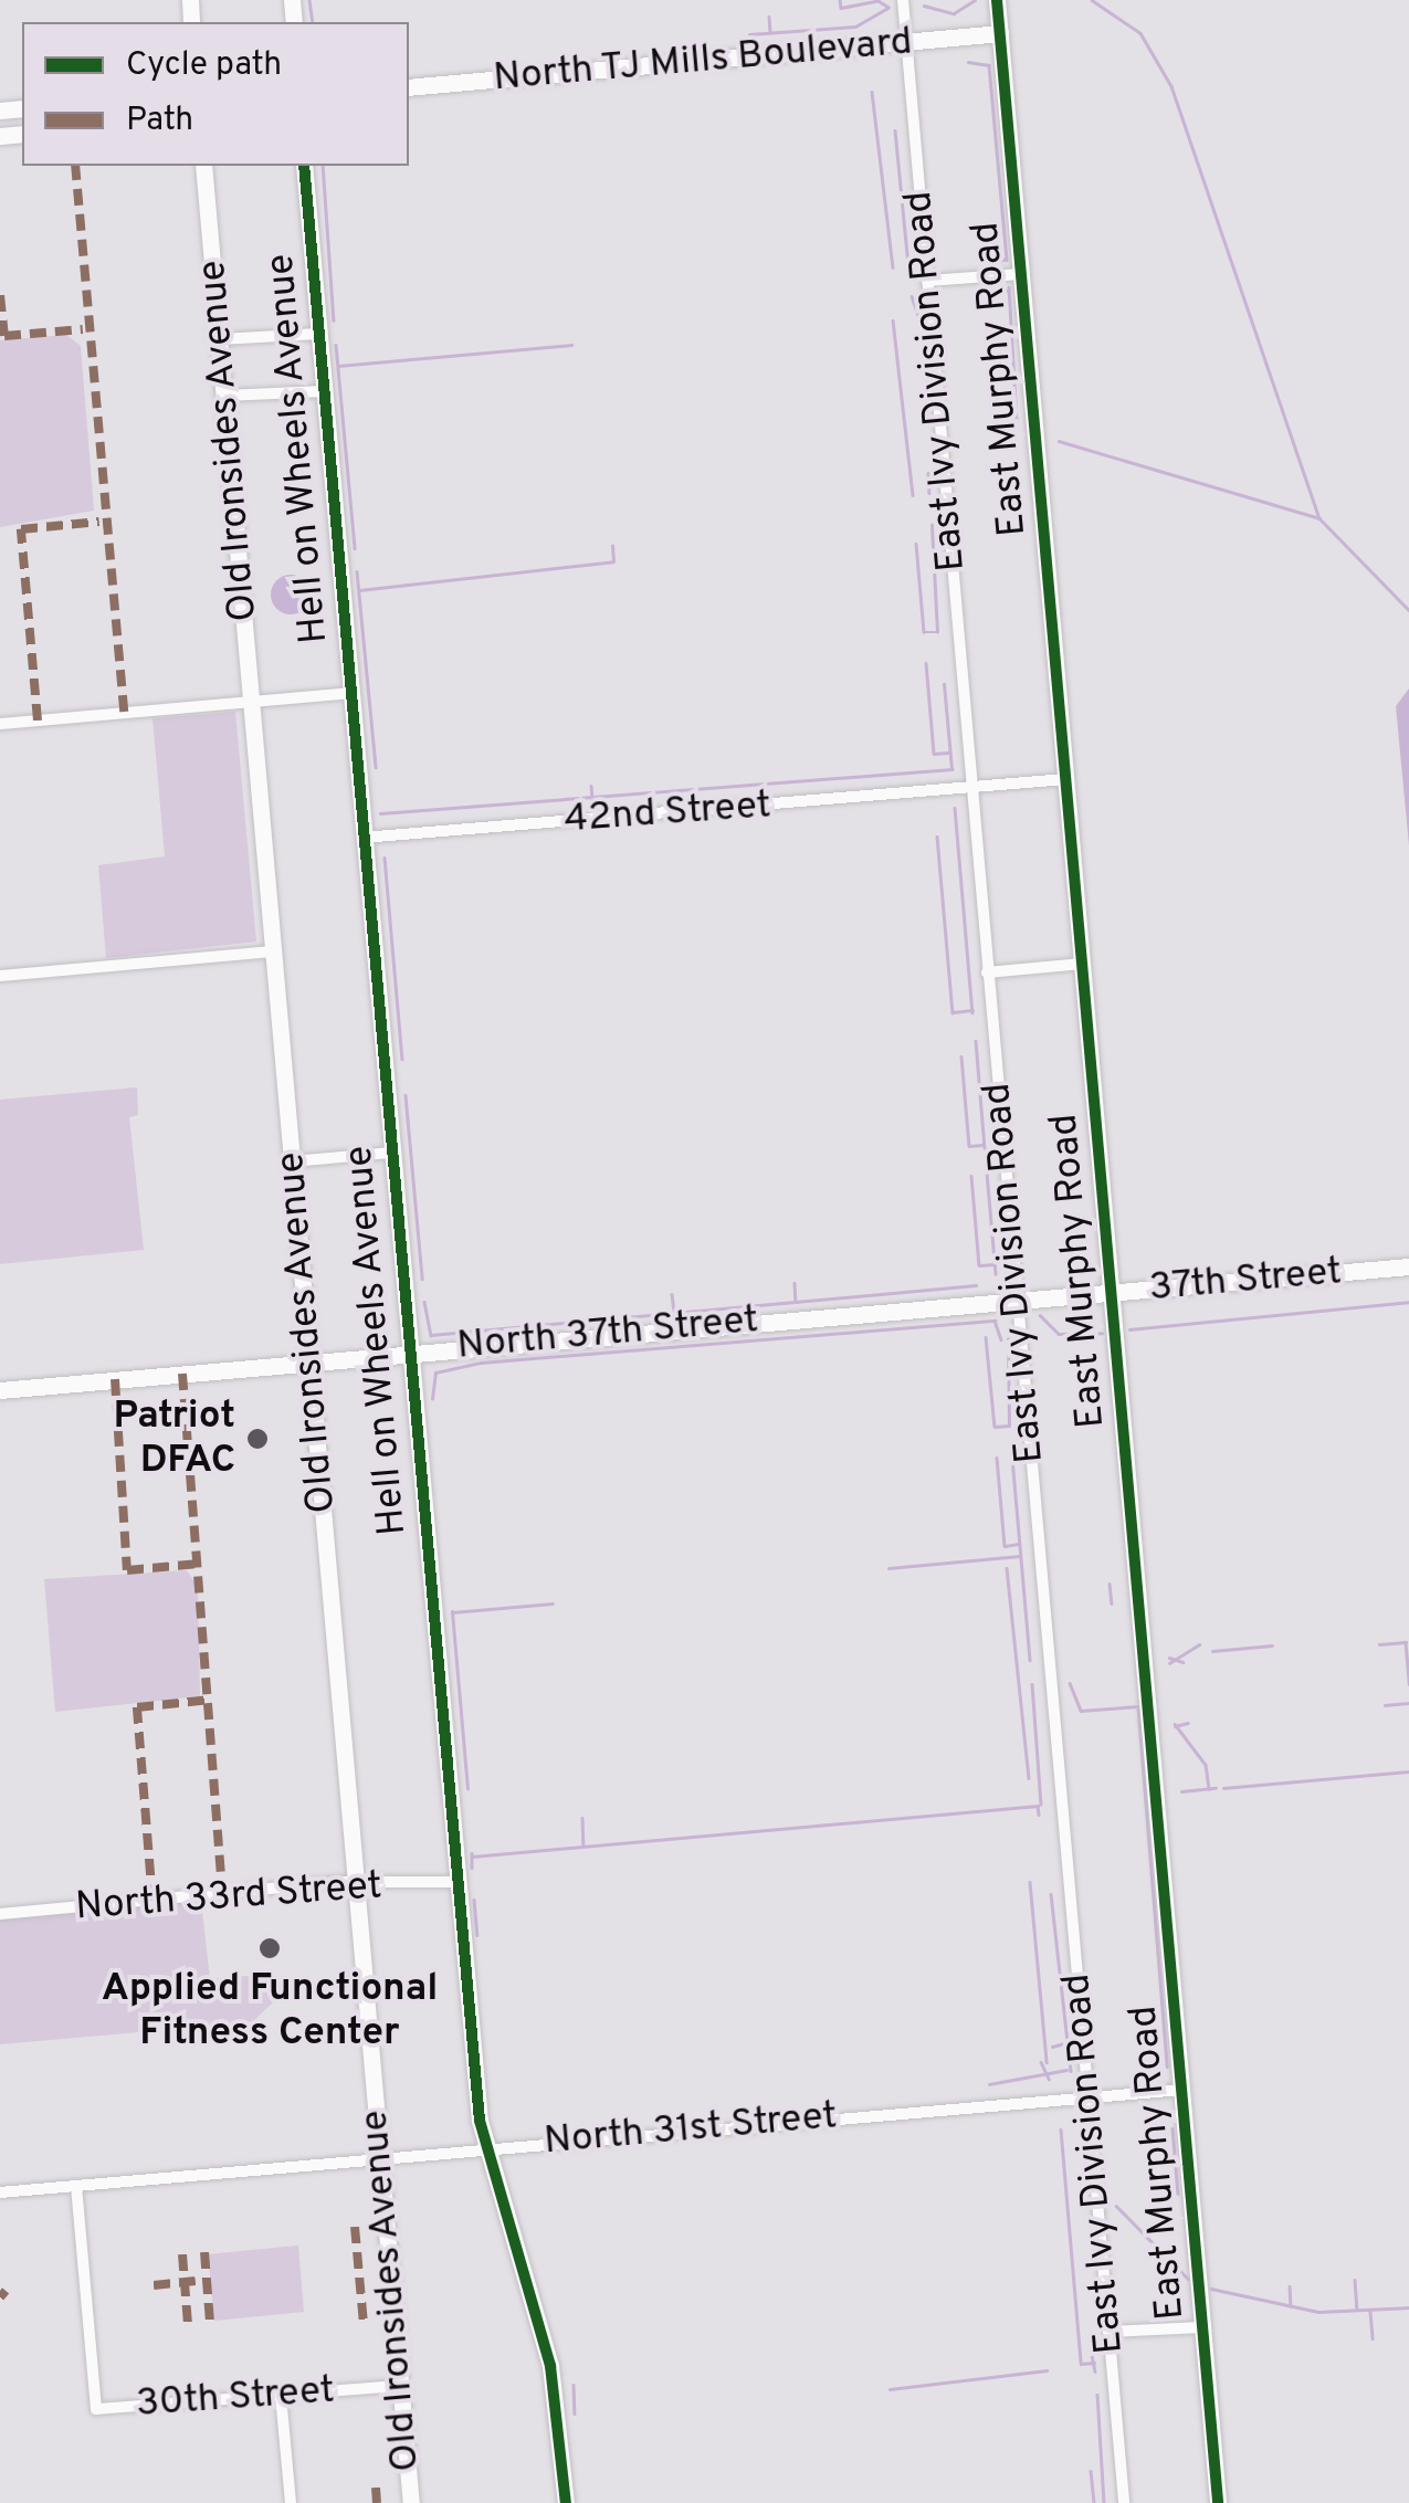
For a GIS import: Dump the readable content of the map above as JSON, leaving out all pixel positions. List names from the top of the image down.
{
  "streets": {
    "street": [
      "North TJ Mills Boulevard",
      "East Murphy Road",
      "East Ivy Division Road",
      "Old Ironsides Avenue",
      "Hell on Wheels Avenue",
      "42nd Street",
      "37th Street",
      "North 37th Street",
      "North 33rd Street",
      "North 31st Street",
      "30th Street"
    ]
  },
  "crossings": [
    ["North TJ Mills Boulevard", "East Murphy Road"],
    ["North TJ Mills Boulevard", "East Ivy Division Road"],
    ["East Murphy Road", "42nd Street"],
    ["East Murphy Road", "37th Street"],
    ["East Murphy Road", "North 31st Street"],
    ["East Ivy Division Road", "42nd Street"],
    ["East Ivy Division Road", "37th Street"],
    ["East Ivy Division Road", "North 37th Street"],
    ["East Ivy Division Road", "North 31st Street"],
    ["Old Ironsides Avenue", "North 37th Street"],
    ["Old Ironsides Avenue", "North 33rd Street"],
    ["Old Ironsides Avenue", "North 31st Street"],
    ["Old Ironsides Avenue", "30th Street"],
    ["Hell on Wheels Avenue", "42nd Street"],
    ["Hell on Wheels Avenue", "North 37th Street"],
    ["Hell on Wheels Avenue", "North 33rd Street"],
    ["Hell on Wheels Avenue", "North 31st Street"],
    ["37th Street", "North 37th Street"],
    ["North 31st Street", "30th Street"]
  ],
  "places": ["Patriot DFAC", "Applied Functional Fitness Center"],
  "legend": ["Cycle path", "Path"]
}
